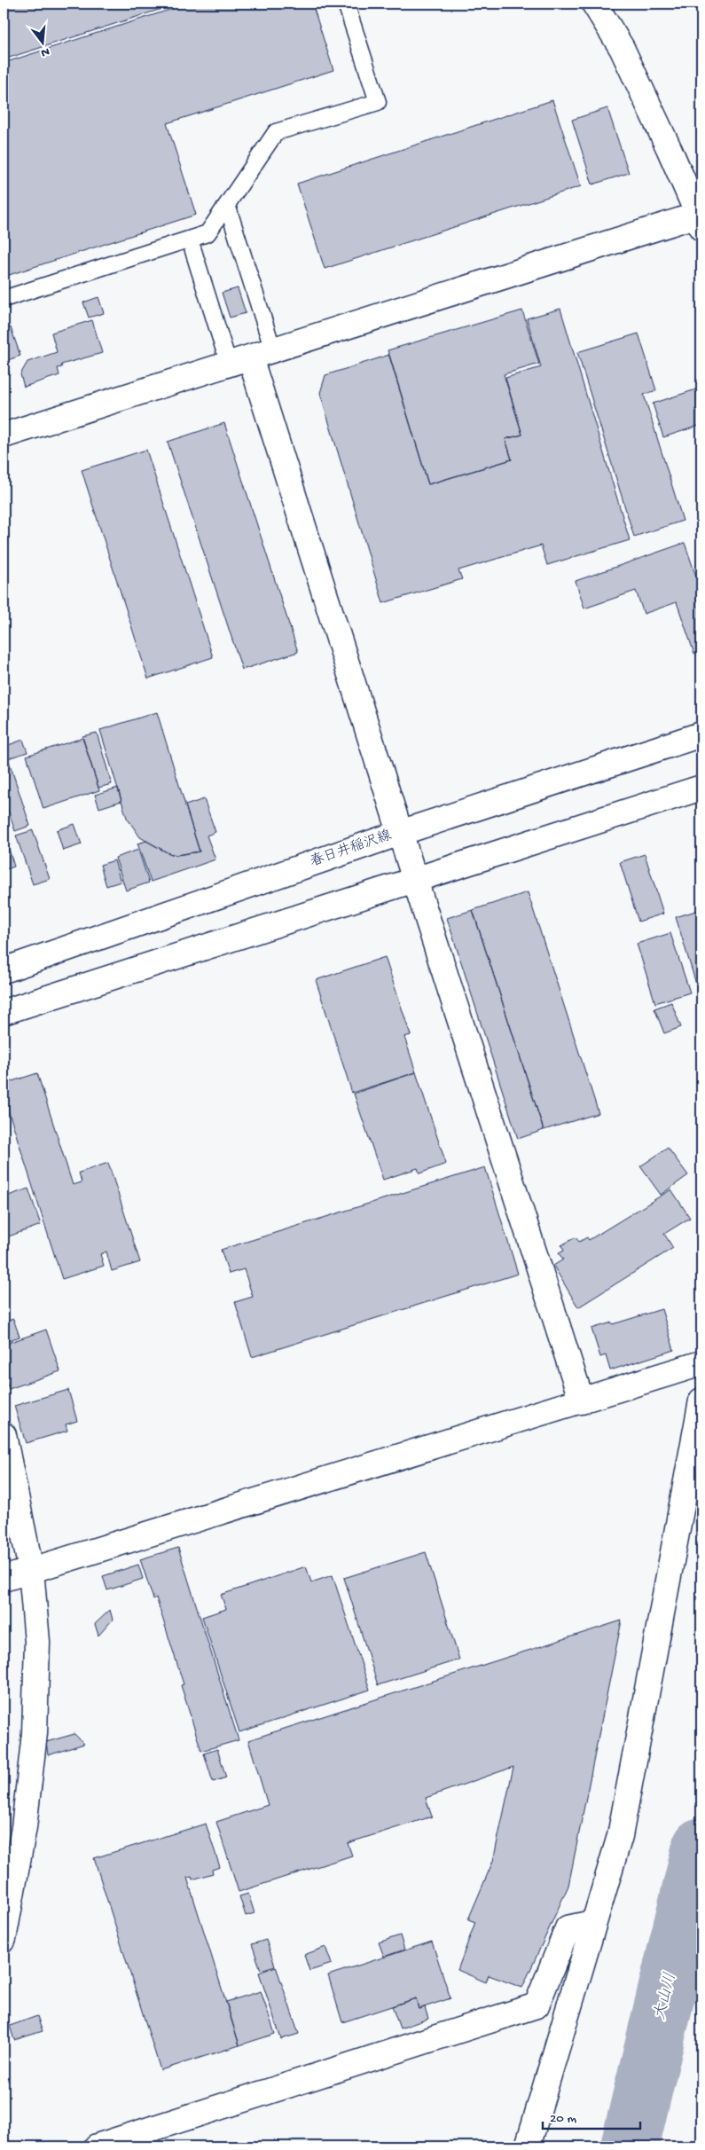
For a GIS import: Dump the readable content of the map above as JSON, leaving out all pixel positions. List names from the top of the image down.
{
  "streets": {
    "street": ["春日井稲沢線"]
  },
  "water": ["大山川"],
  "scale_bar": "20 m",
  "north": "bottom"
}
